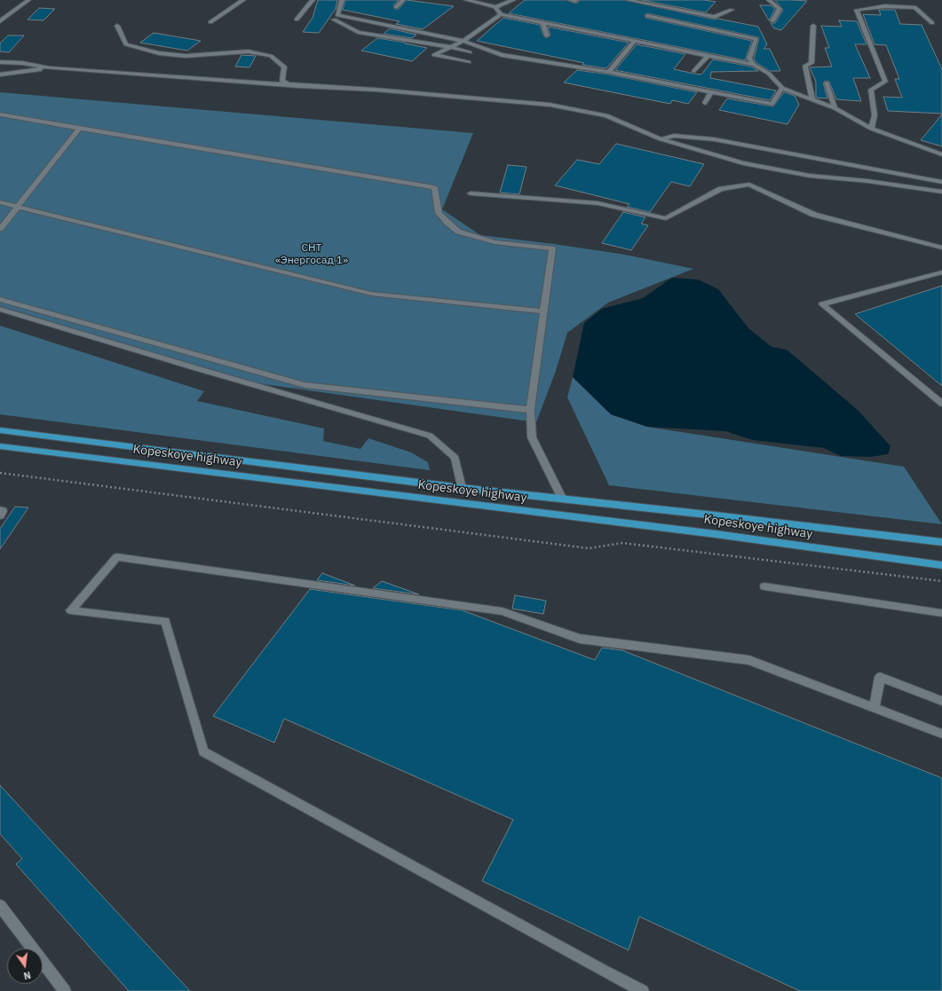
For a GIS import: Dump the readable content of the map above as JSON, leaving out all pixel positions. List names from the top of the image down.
{
  "streets": {
    "main road": ["Kopeskoye highway"]
  },
  "parks": ["СНТ «Энергосад 1»"],
  "north": "bottom"
}
